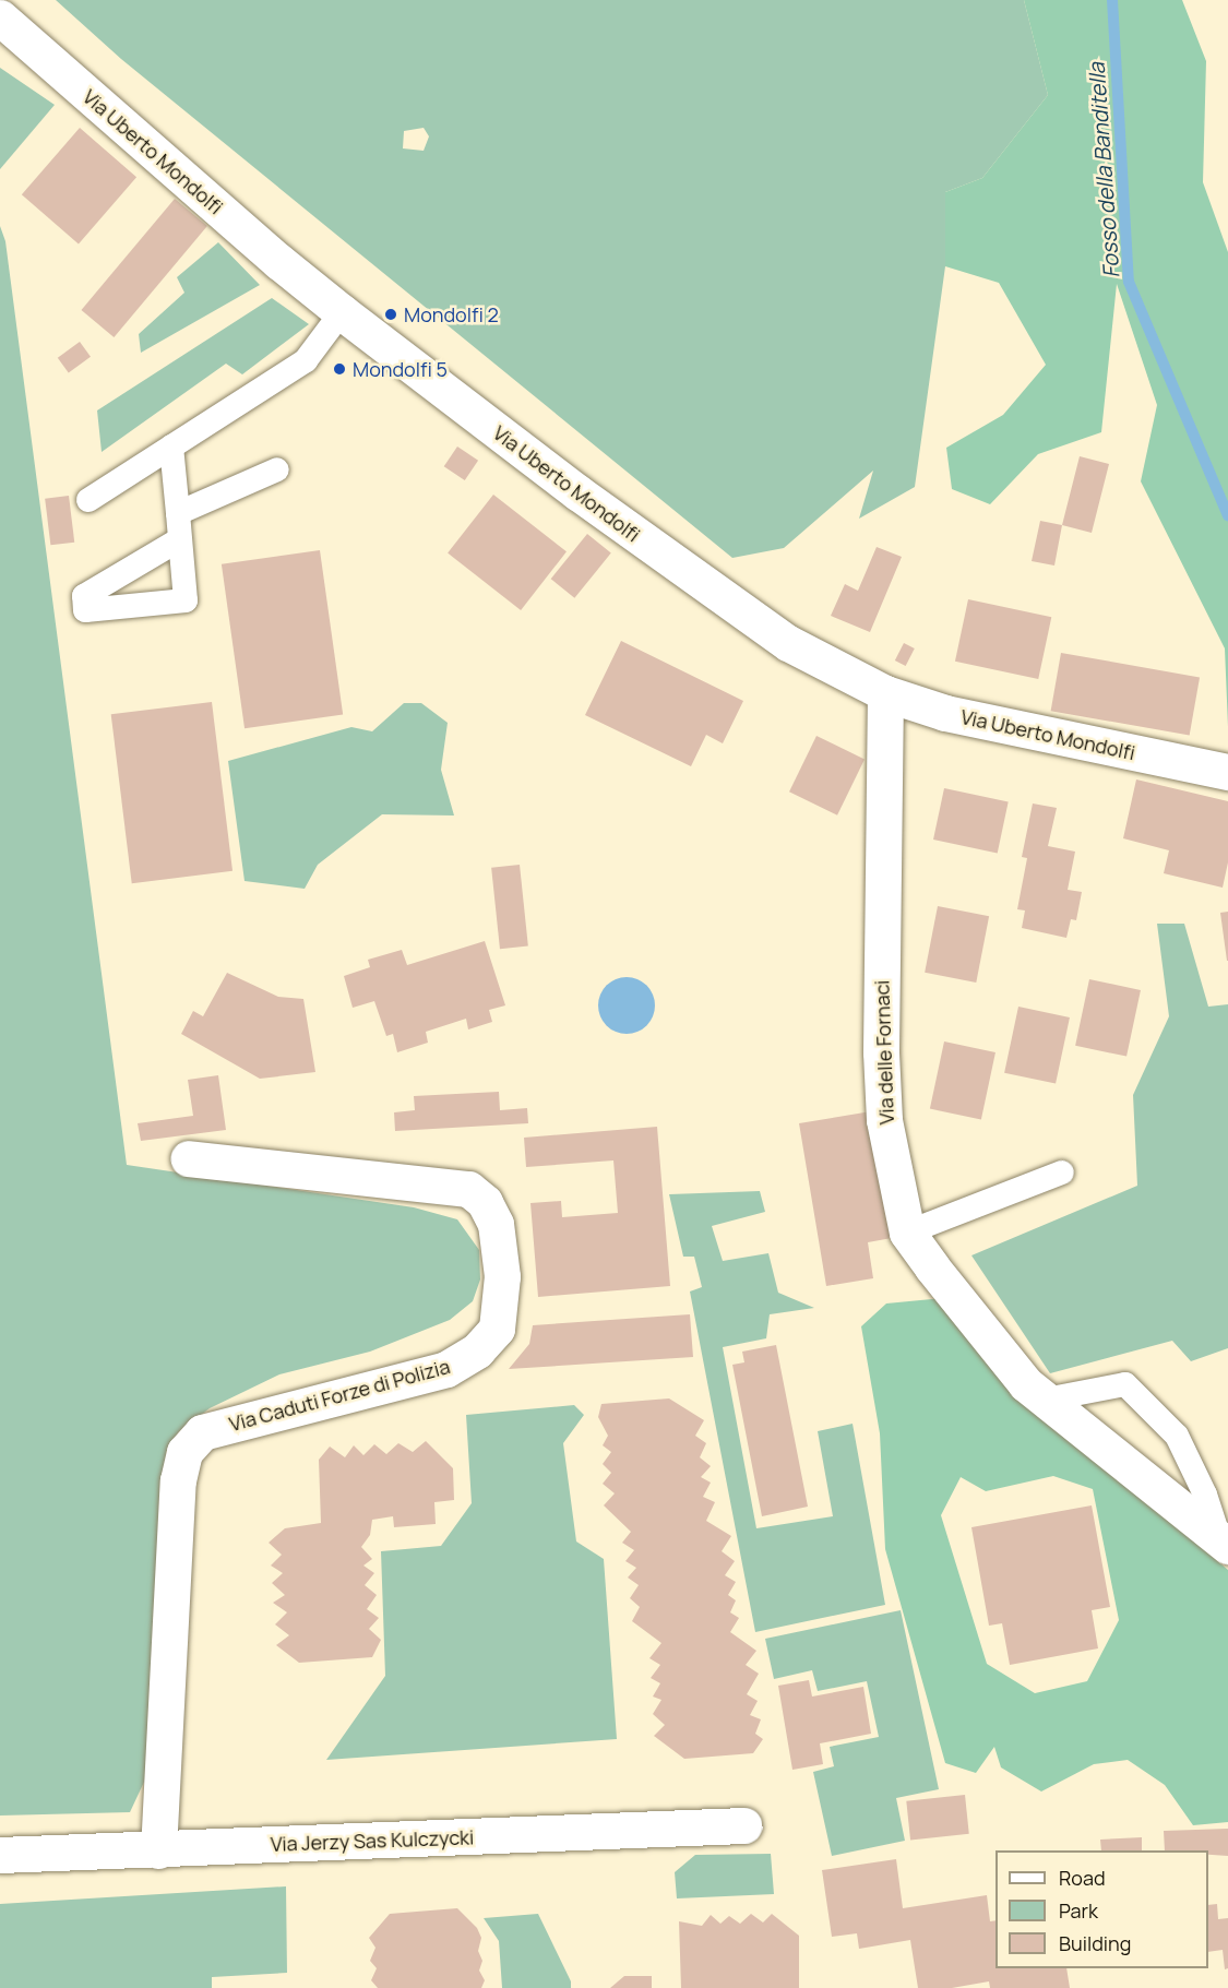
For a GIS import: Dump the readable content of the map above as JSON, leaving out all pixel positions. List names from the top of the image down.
{
  "streets": {
    "street": [
      "Via Uberto Mondolfi",
      "Via delle Fornaci",
      "Via Caduti Forze di Polizia",
      "Via Jerzy Sas Kulczycki"
    ]
  },
  "crossings": [
    ["Via Uberto Mondolfi", "Via delle Fornaci"],
    ["Via Caduti Forze di Polizia", "Via Jerzy Sas Kulczycki"]
  ],
  "water": ["Fosso della Banditella"],
  "places": ["Mondolfi 2", "Mondolfi 5"],
  "legend": ["Road", "Park", "Building"]
}
